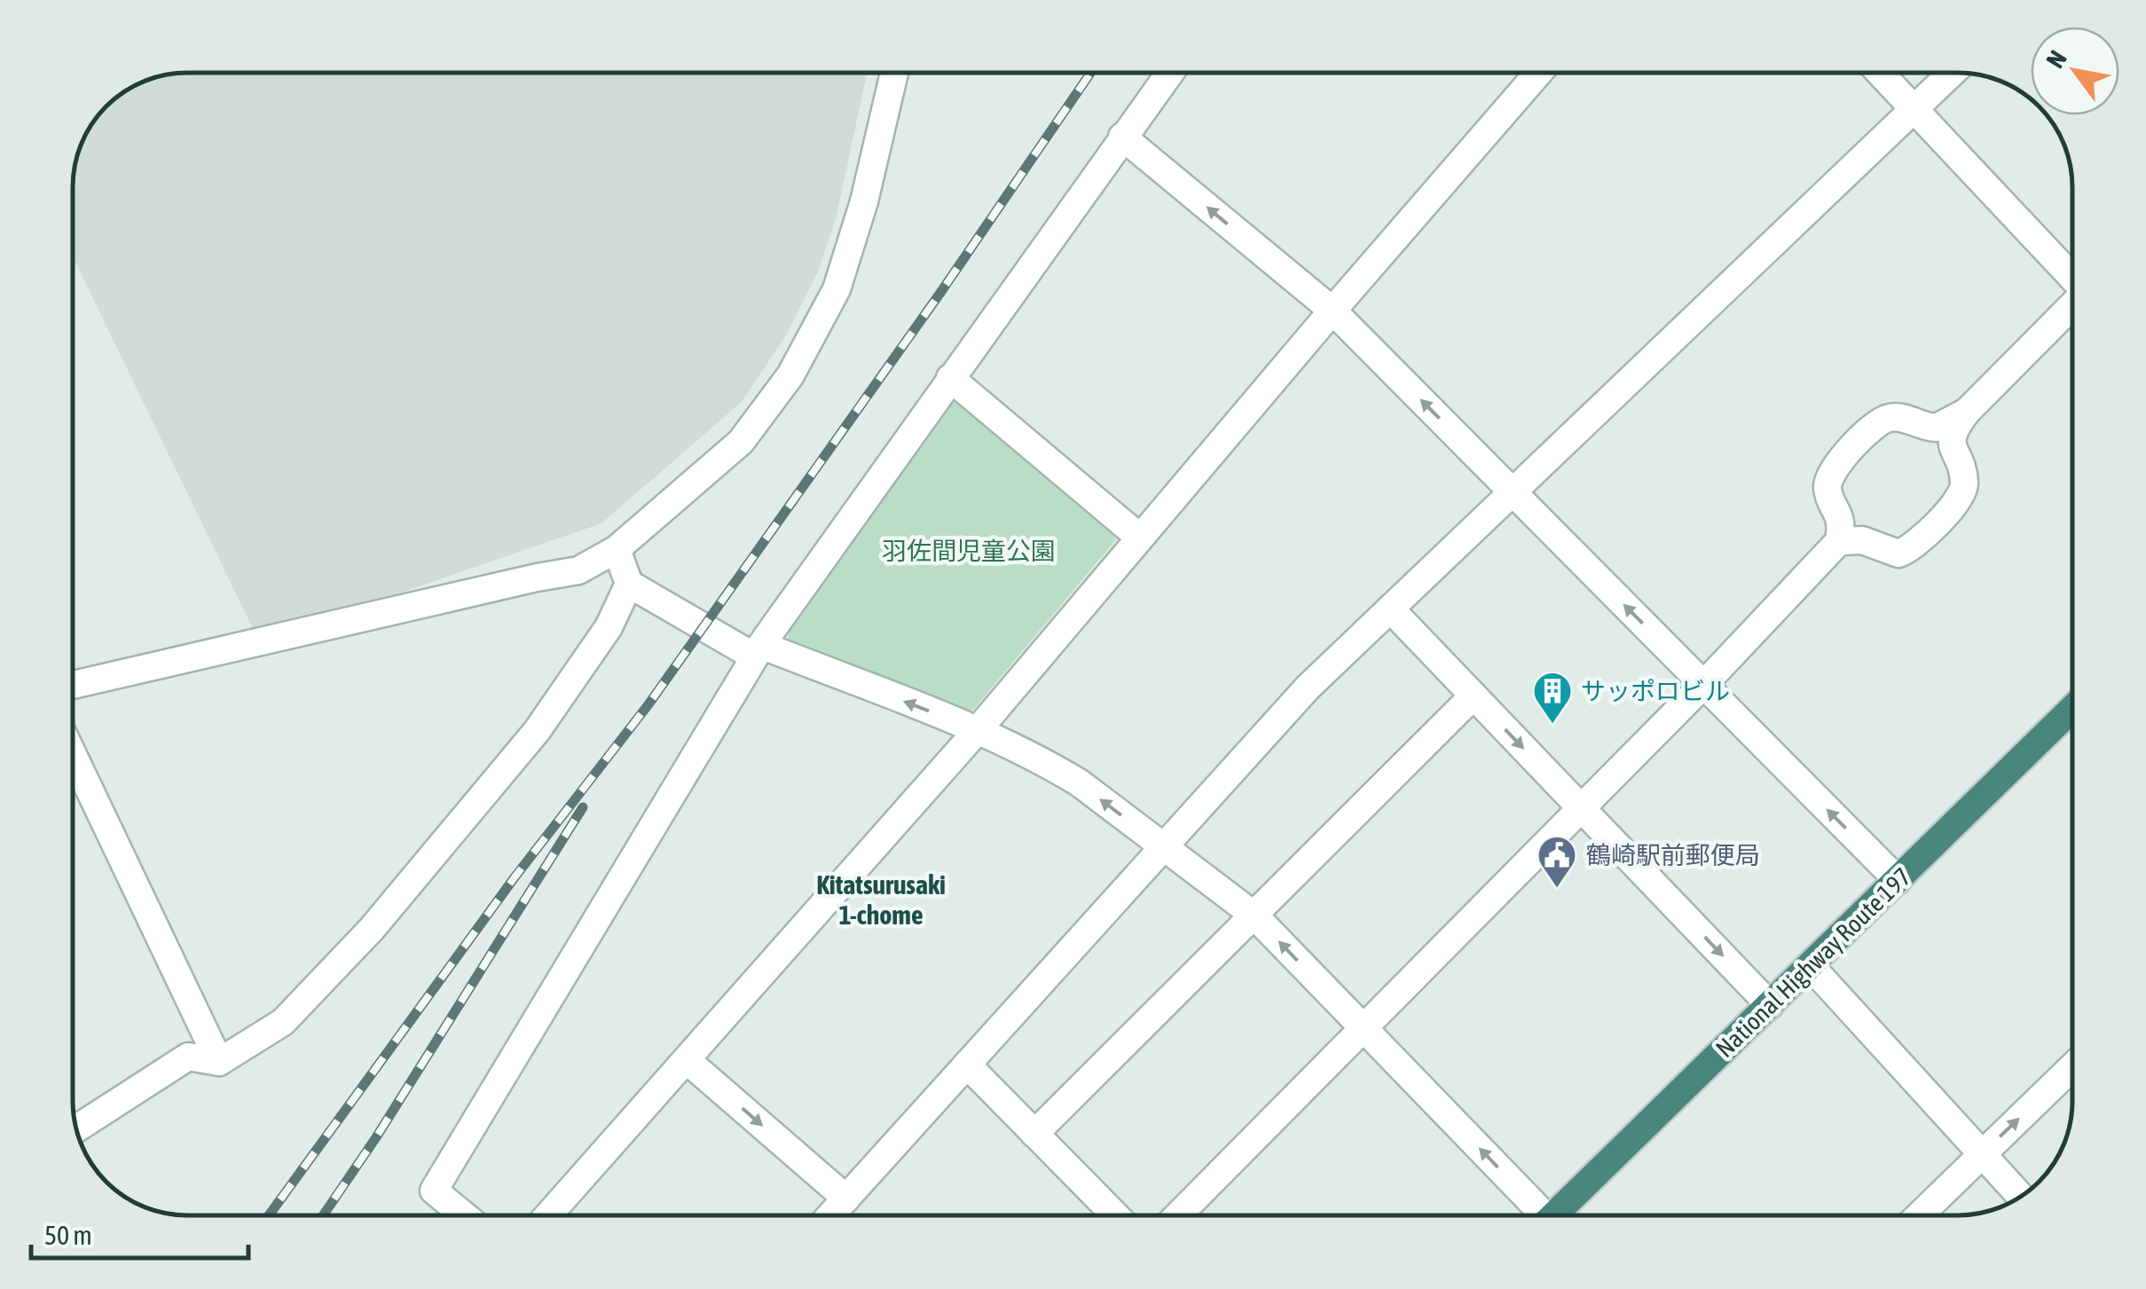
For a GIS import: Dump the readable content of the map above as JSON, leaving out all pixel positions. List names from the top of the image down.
{
  "streets": {
    "highway": ["National Highway Route 197"]
  },
  "districts": ["Kitatsurusaki 1-chome"],
  "parks": ["羽佐間児童公園"],
  "places": {
    "building": ["サッポロビル"],
    "public building": ["鶴崎駅前郵便局"]
  },
  "scale_bar": "50 m",
  "north": "top left"
}
